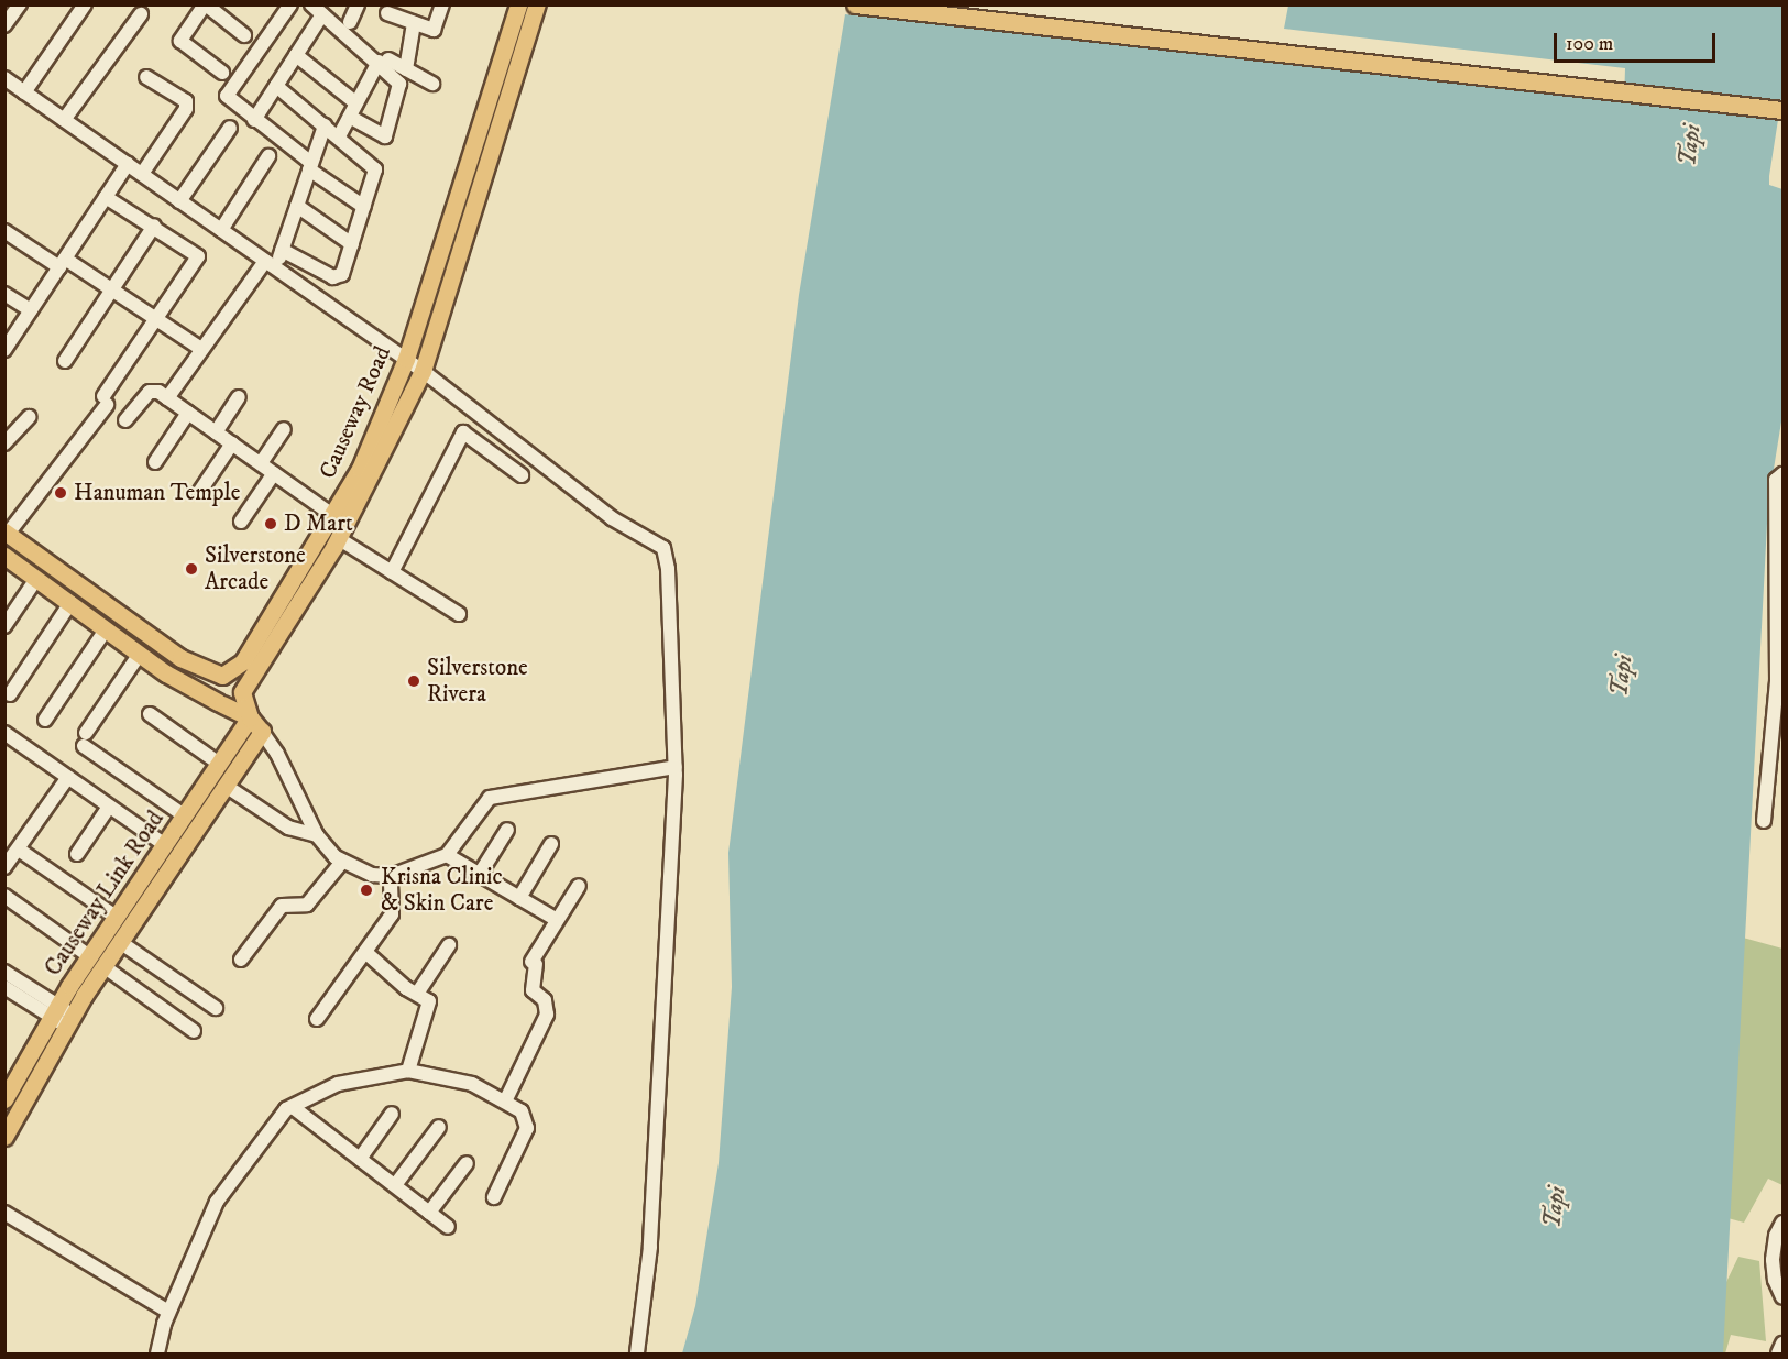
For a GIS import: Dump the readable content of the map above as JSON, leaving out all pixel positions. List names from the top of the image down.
{
  "streets": {
    "main road": ["Causeway Road", "Causeway Link Road"]
  },
  "water": ["Tapi"],
  "places": [
    "Hanuman Temple",
    "D Mart",
    "Silverstone Arcade",
    "Silverstone Rivera",
    "Krisna Clinic & Skin Care"
  ],
  "scale_bar": "100 m"
}
